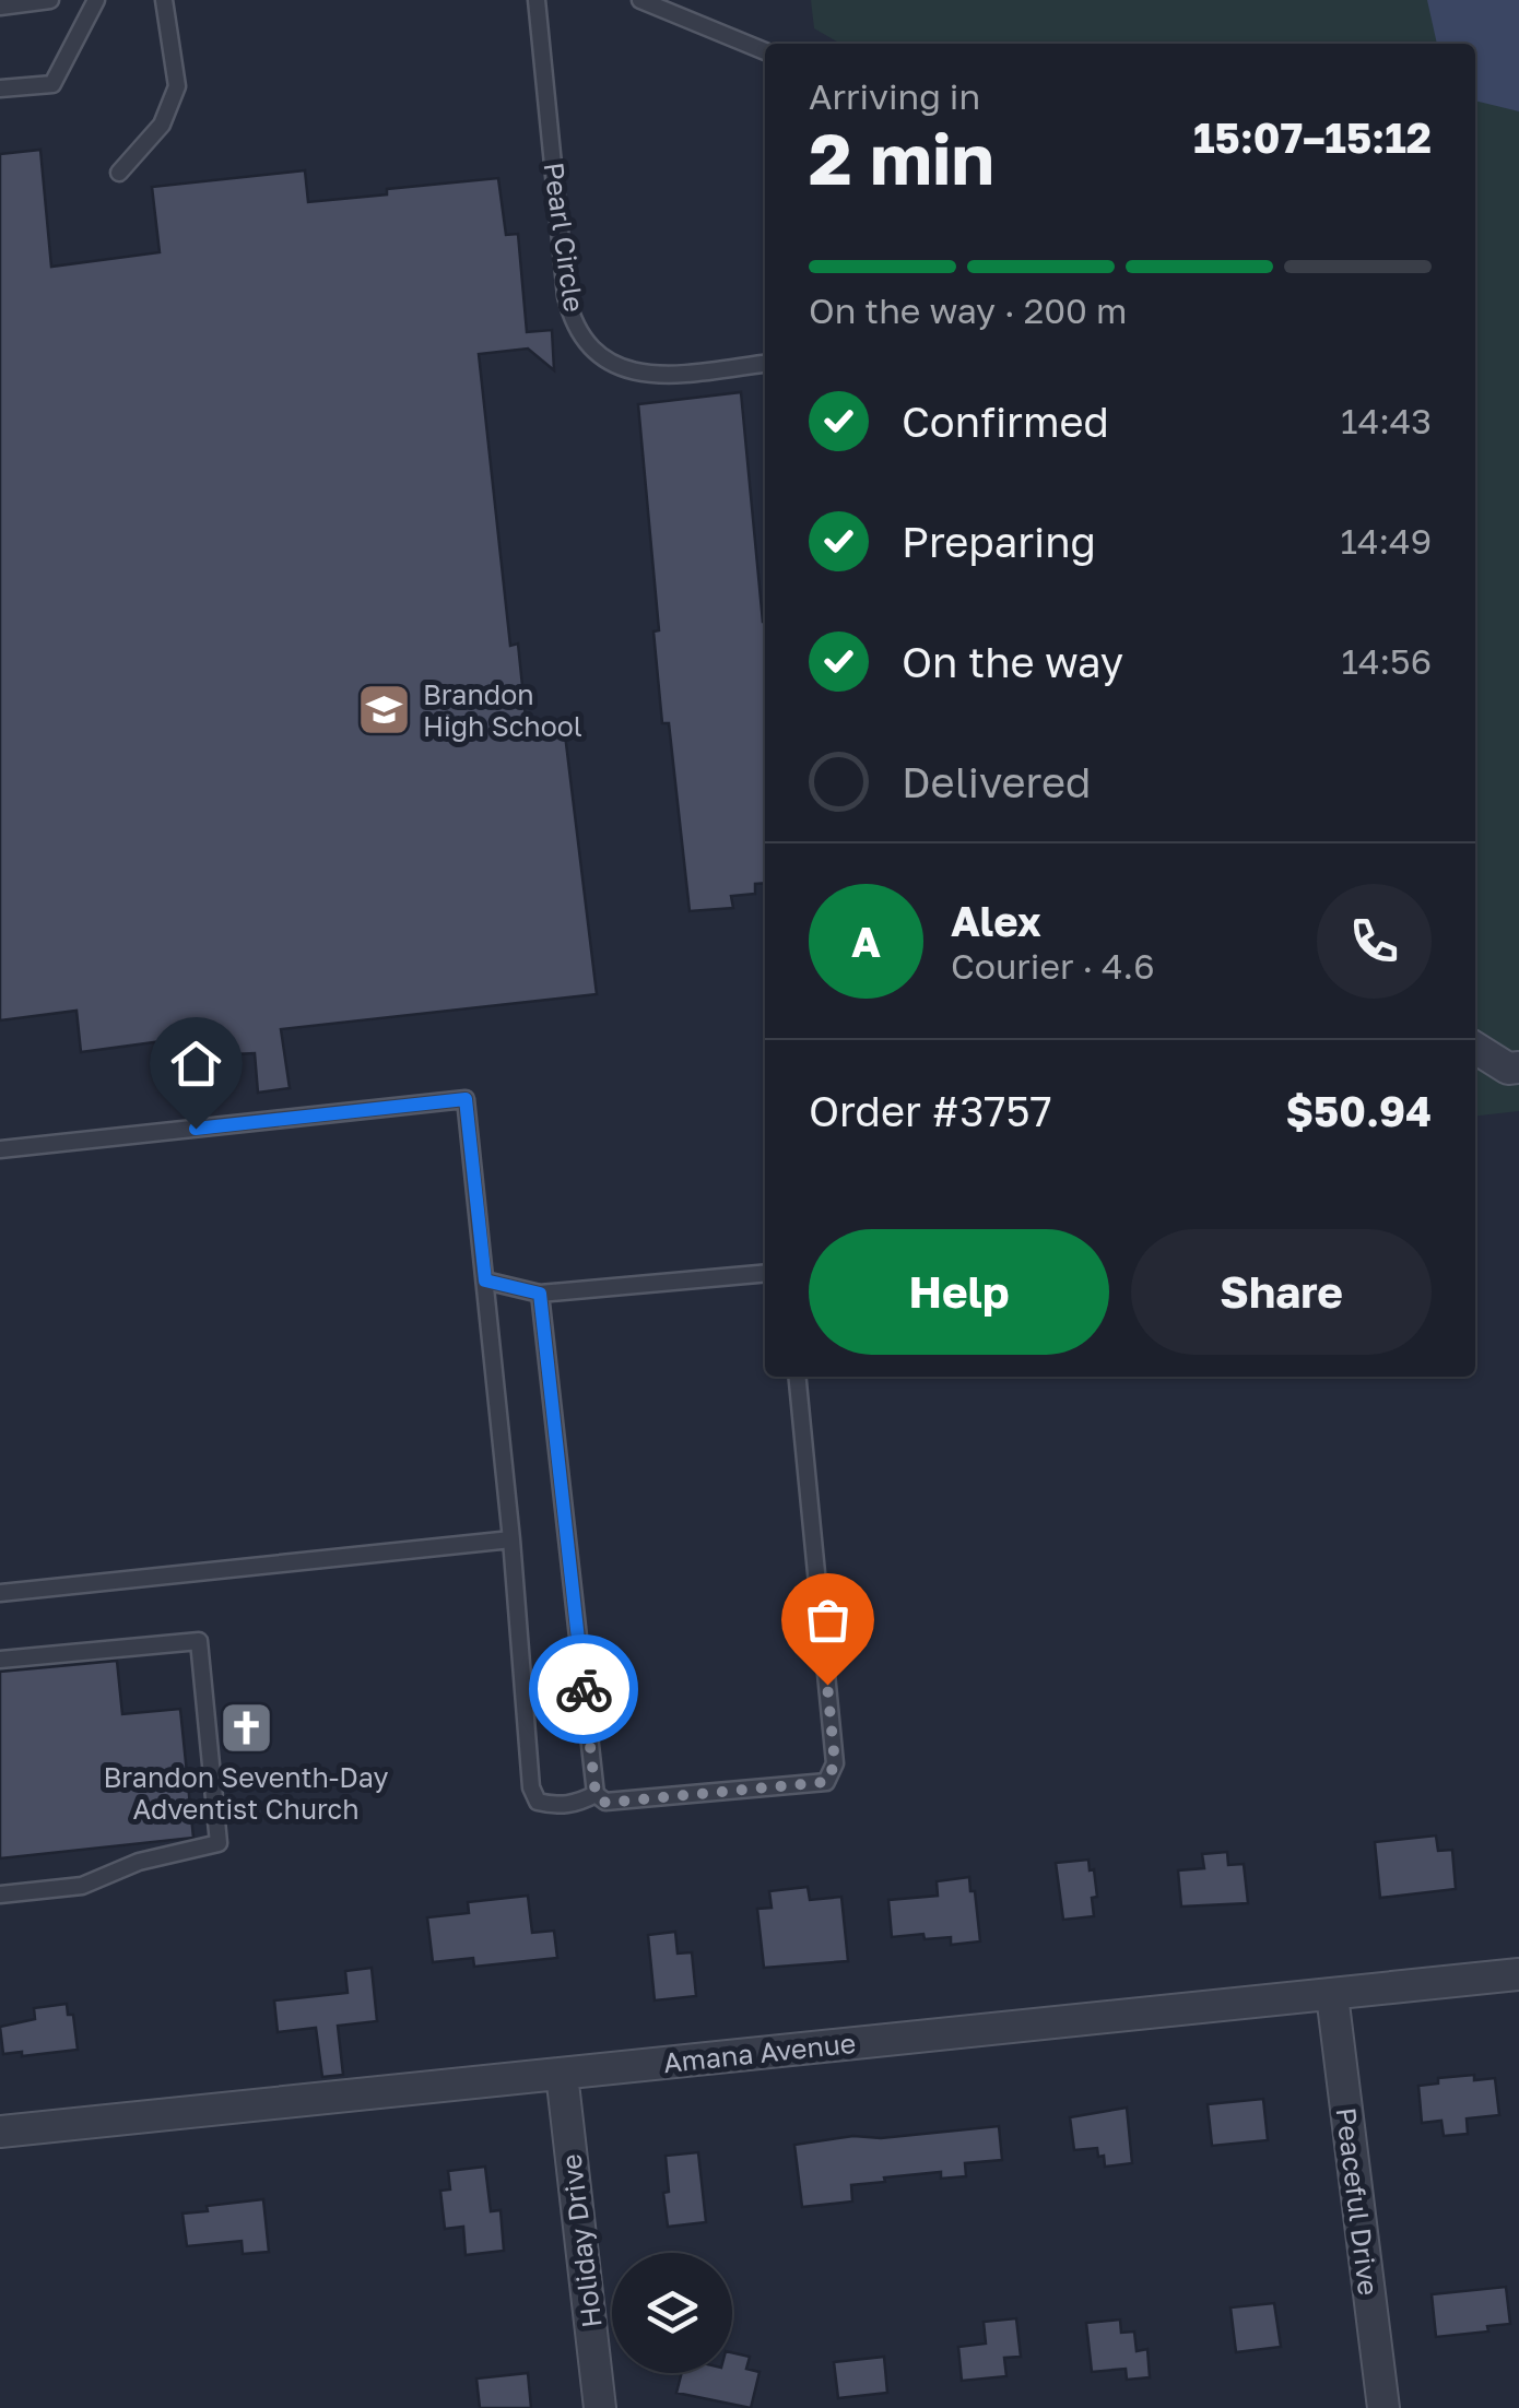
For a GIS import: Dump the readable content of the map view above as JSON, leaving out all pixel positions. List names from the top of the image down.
{
  "streets": {
    "street": ["Amana Avenue", "Peaceful Drive", "Holiday Drive"],
    "lane": ["Pearl Circle"]
  },
  "crossings": [
    ["Amana Avenue", "Peaceful Drive"],
    ["Amana Avenue", "Holiday Drive"]
  ],
  "places": {
    "school or university": ["Brandon High School"],
    "church": ["Brandon Seventh-Day Adventist Church"]
  },
  "page": {
    "heading": ["2 min", "Arriving in", "15:07–15:12"],
    "panel": [
      "Alex",
      "Courier · 4.6",
      "Order #3757",
      "$50.94"
    ],
    "bar": "On the way · 200 m",
    "list": [
      ["Confirmed", "14:43"],
      ["Preparing", "14:49"],
      ["On the way", "14:56"],
      "Delivered"
    ],
    "round": "A",
    "buttons": ["Help", "Share"]
  }
}
